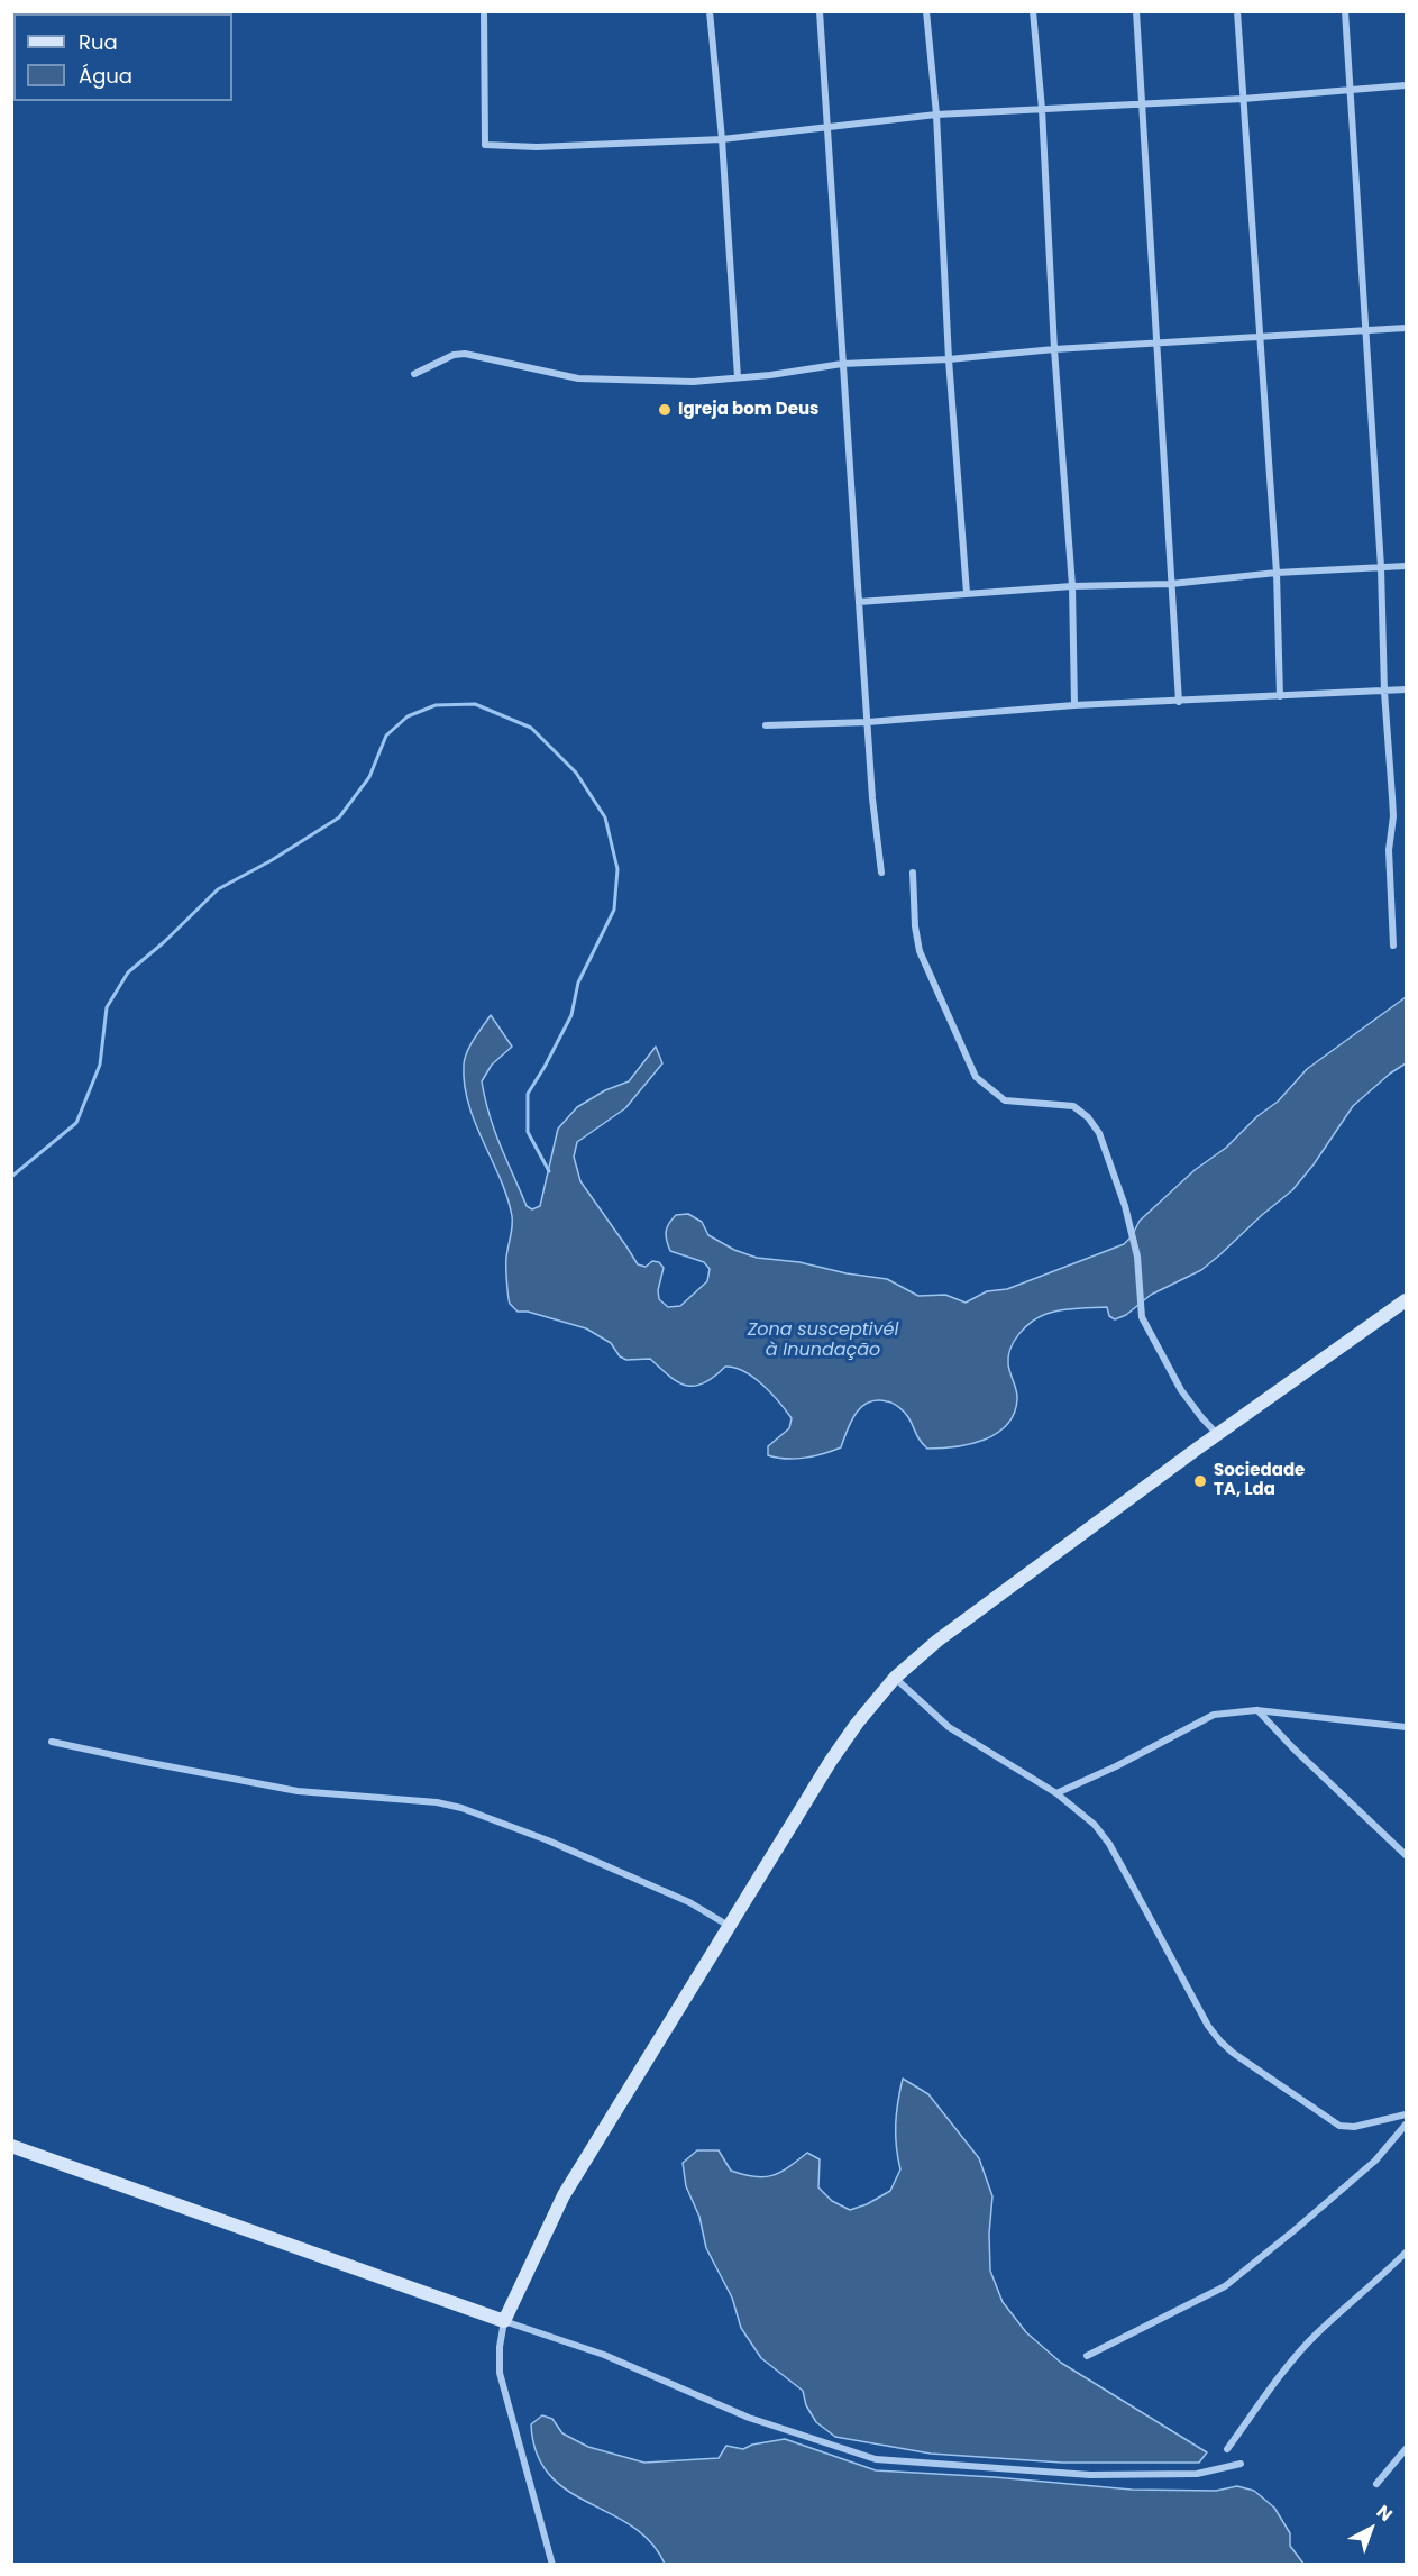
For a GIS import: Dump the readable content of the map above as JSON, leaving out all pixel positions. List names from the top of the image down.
{
  "water": ["Zona susceptivél à Inundação"],
  "places": ["Igreja bom Deus", "Sociedade TA, Lda"],
  "legend": ["Rua", "Água"],
  "north": "top right"
}
